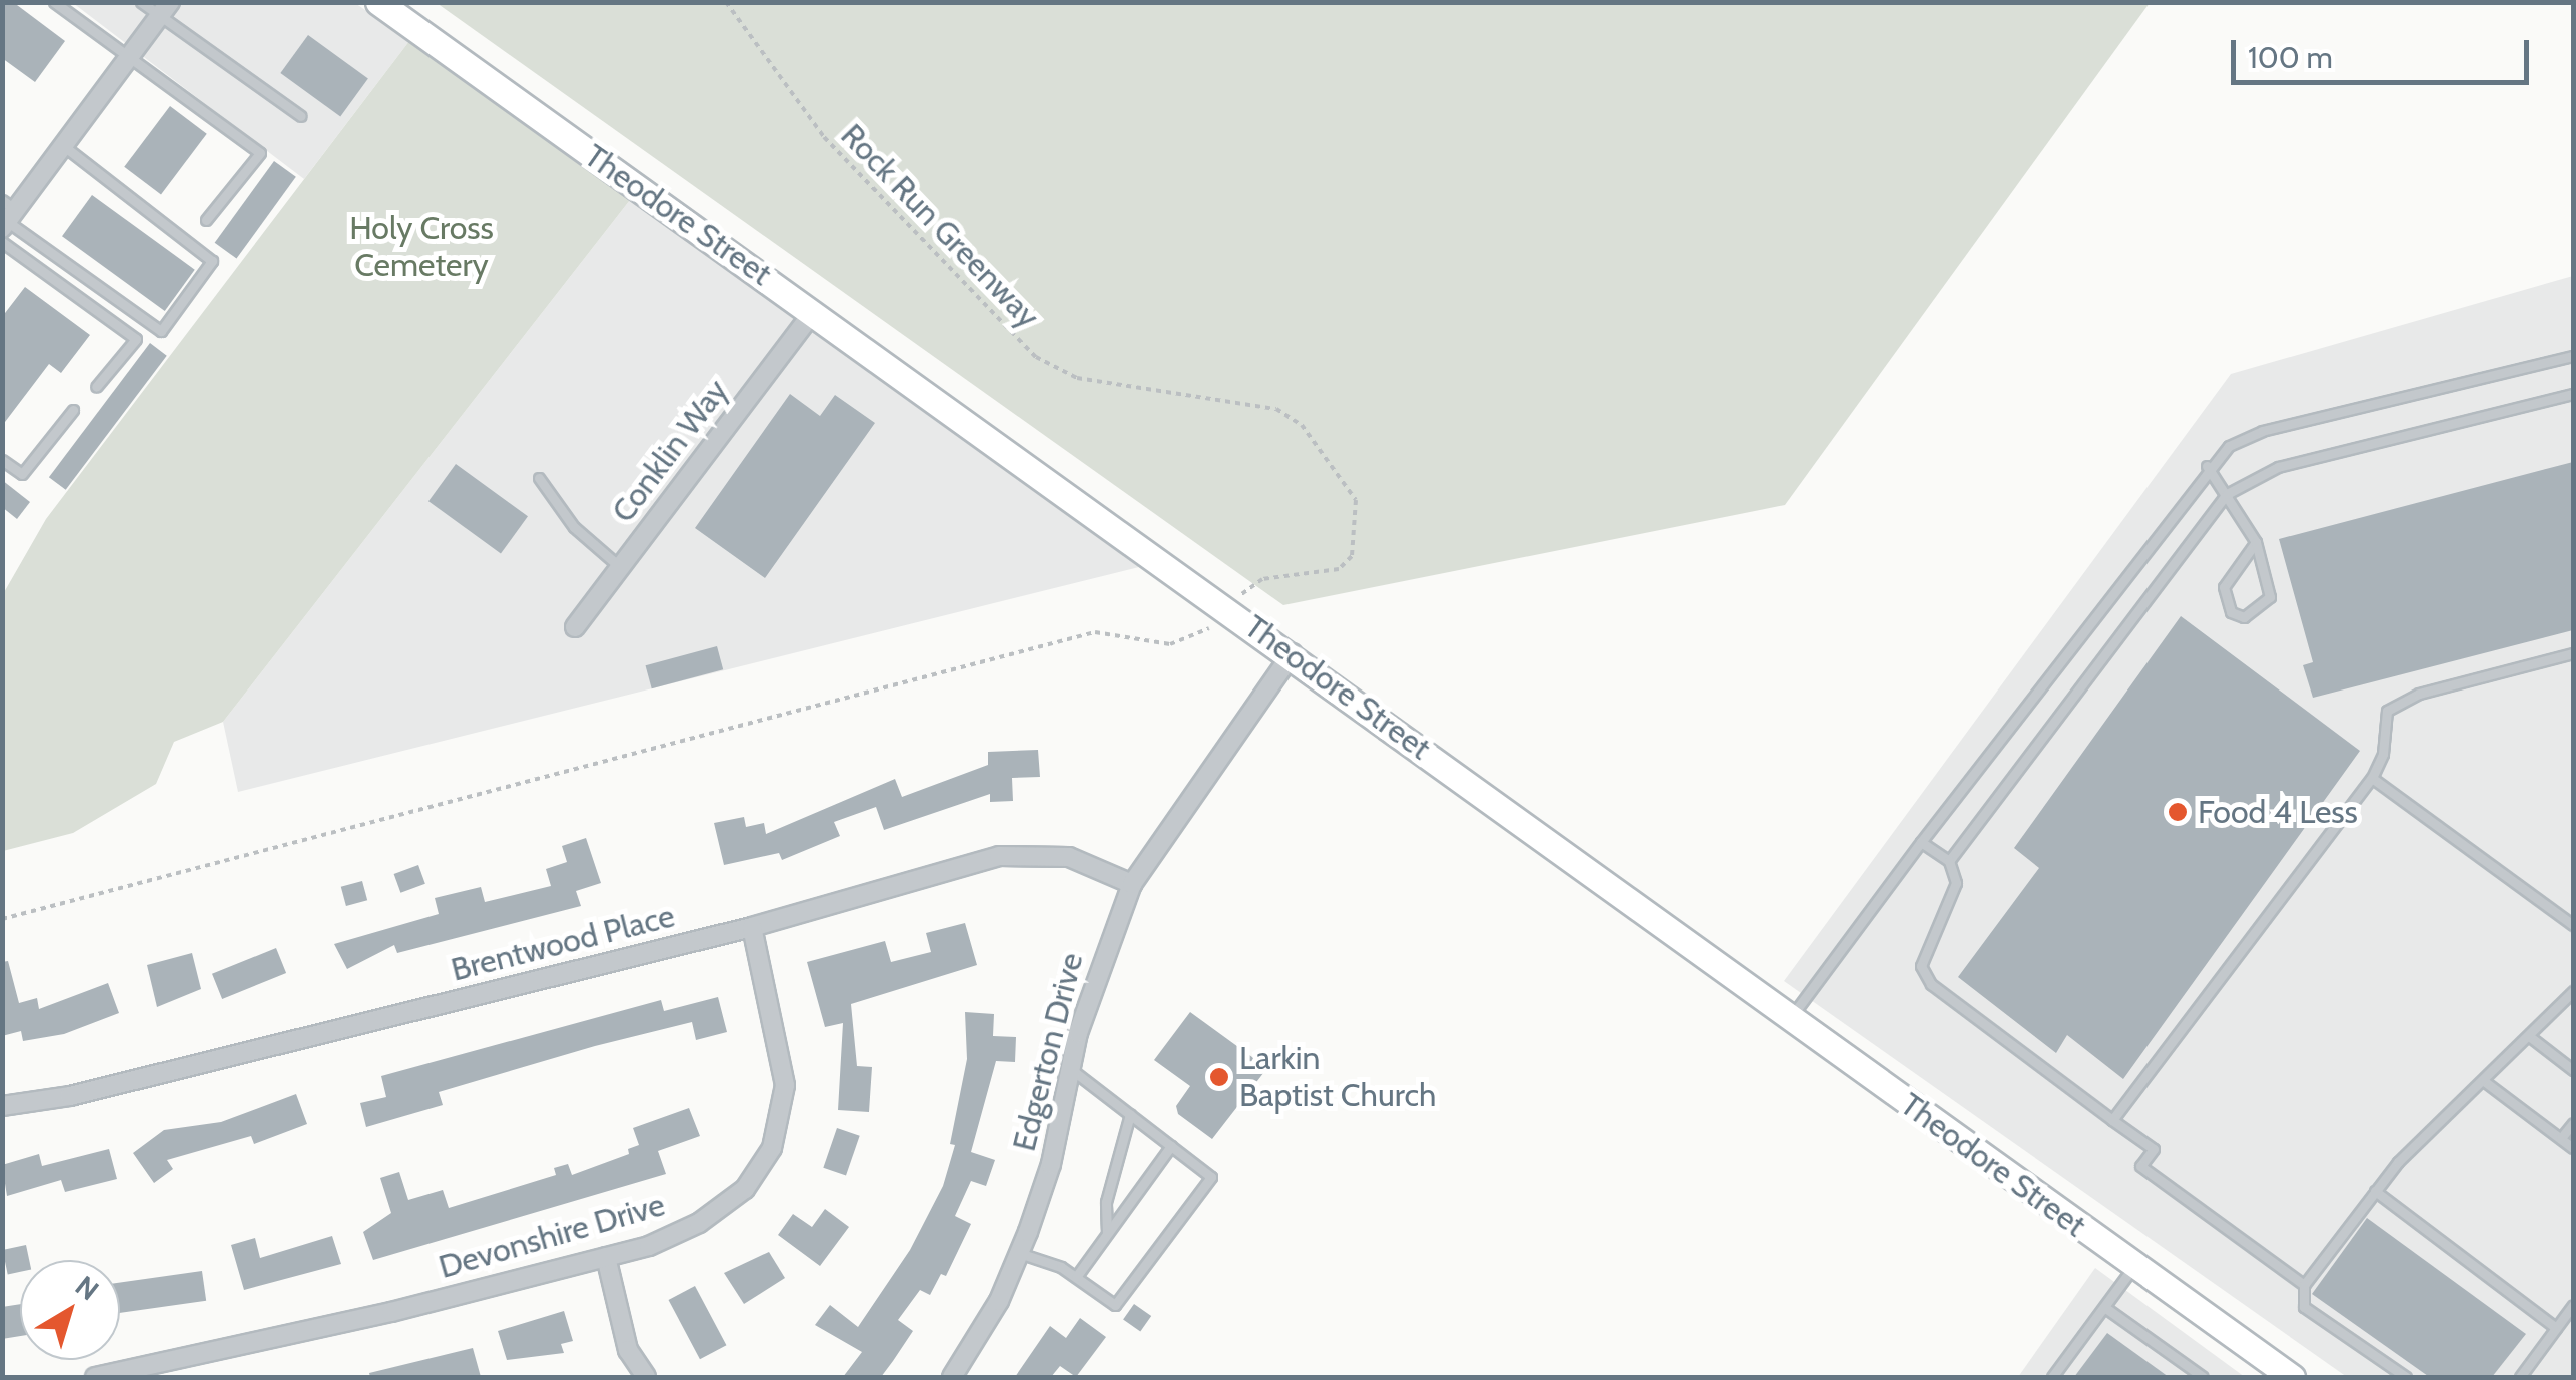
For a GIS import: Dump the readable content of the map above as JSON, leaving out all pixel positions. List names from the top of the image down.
{
  "streets": {
    "street": [
      "Theodore Street",
      "Conklin Way",
      "Brentwood Place",
      "Edgerton Drive",
      "Devonshire Drive"
    ],
    "path": ["Rock Run Greenway"]
  },
  "crossings": [
    ["Theodore Street", "Rock Run Greenway"],
    ["Theodore Street", "Conklin Way"],
    ["Theodore Street", "Edgerton Drive"],
    ["Brentwood Place", "Edgerton Drive"],
    ["Brentwood Place", "Devonshire Drive"]
  ],
  "parks": ["Holy Cross Cemetery"],
  "places": ["Food 4 Less", "Larkin Baptist Church"],
  "scale_bar": "100 m",
  "north": "top right"
}
